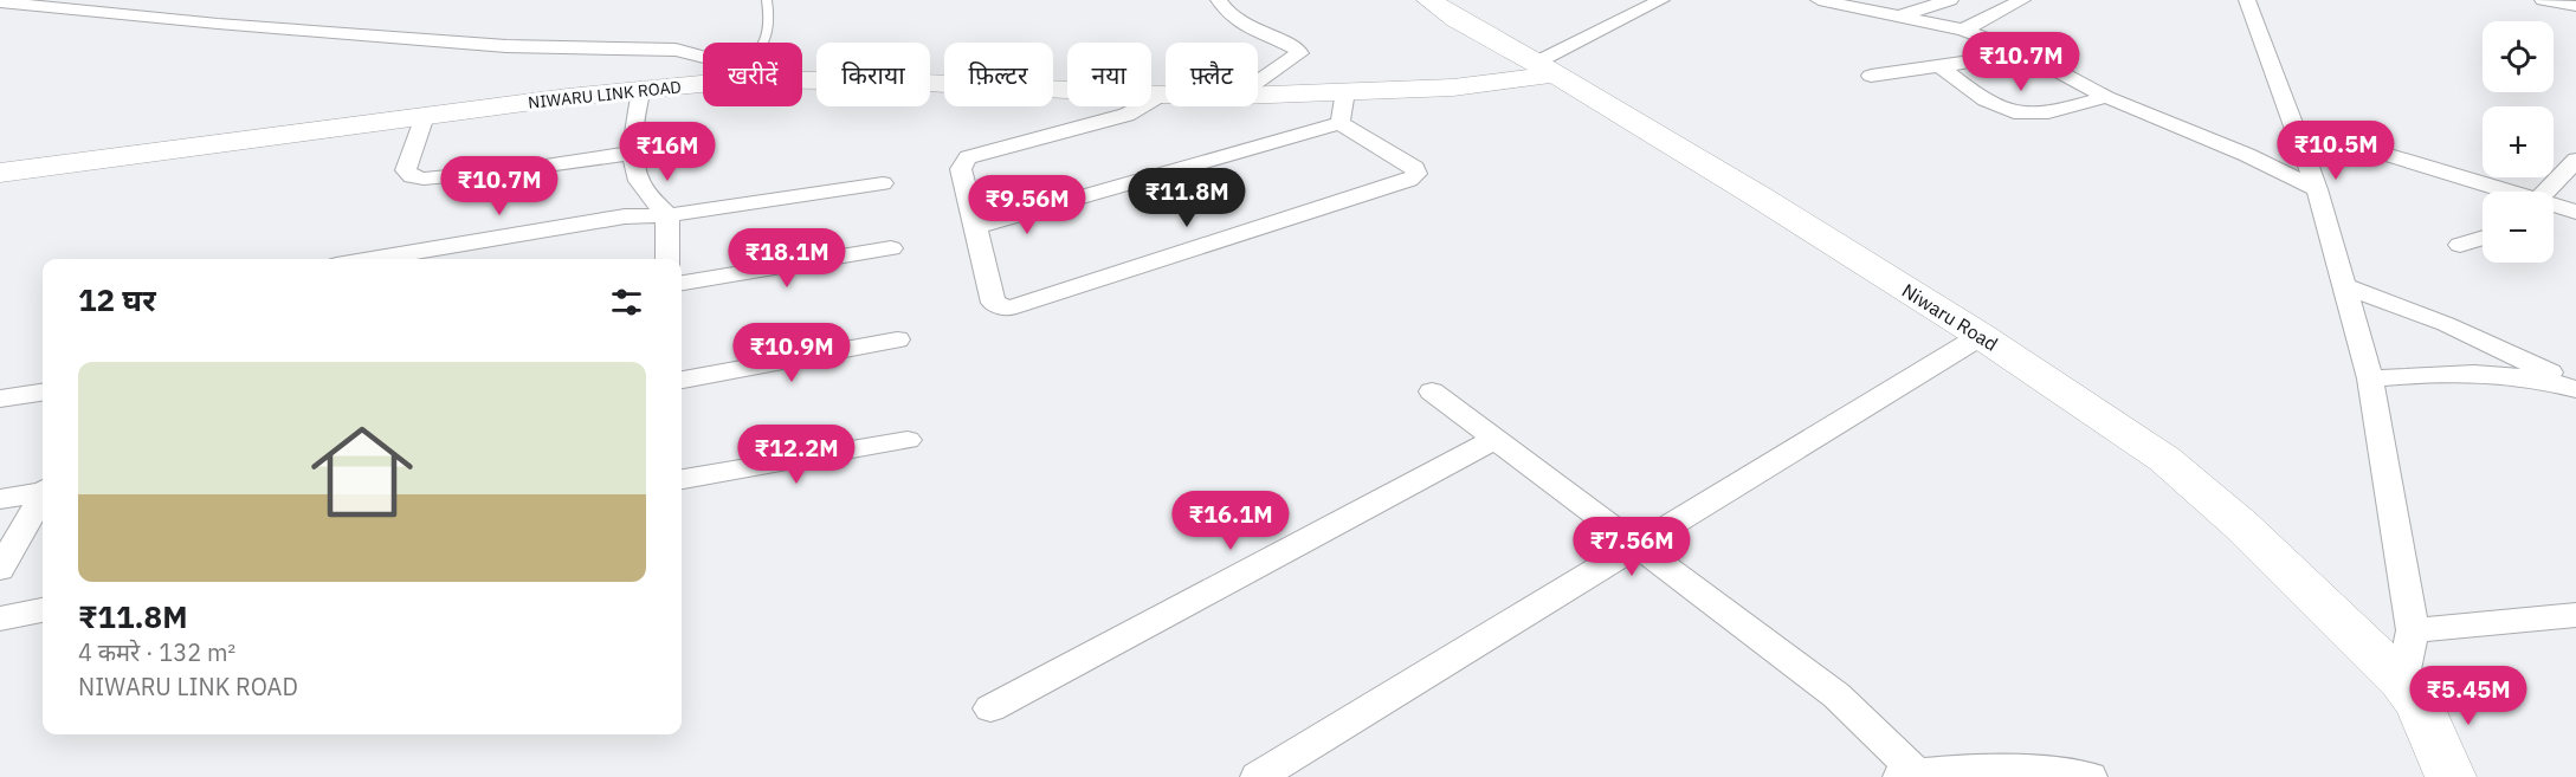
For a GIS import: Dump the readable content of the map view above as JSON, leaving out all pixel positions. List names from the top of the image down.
{
  "streets": {
    "street": ["NIWARU LINK ROAD", "Niwaru Road"]
  },
  "crossings": [
    ["NIWARU LINK ROAD", "Niwaru Road"]
  ],
  "page": {
    "map_buttons": ["+", "−"],
    "price": [
      "₹10.7M",
      "₹10.5M",
      "₹16M",
      "₹10.7M",
      "₹11.8M",
      "₹9.56M",
      "₹18.1M",
      "₹10.9M",
      "₹12.2M",
      "₹16.1M",
      "₹7.56M",
      "₹5.45M"
    ],
    "chip": [
      "खरीदें",
      "किराया",
      "फ़िल्टर",
      "नया",
      "फ़्लैट"
    ],
    "heading": "12 घर",
    "list": [
      {
        "name": "₹11.8M",
        "note": "4 कमरे · 132 m² · NIWARU LINK ROAD"
      }
    ]
  }
}
